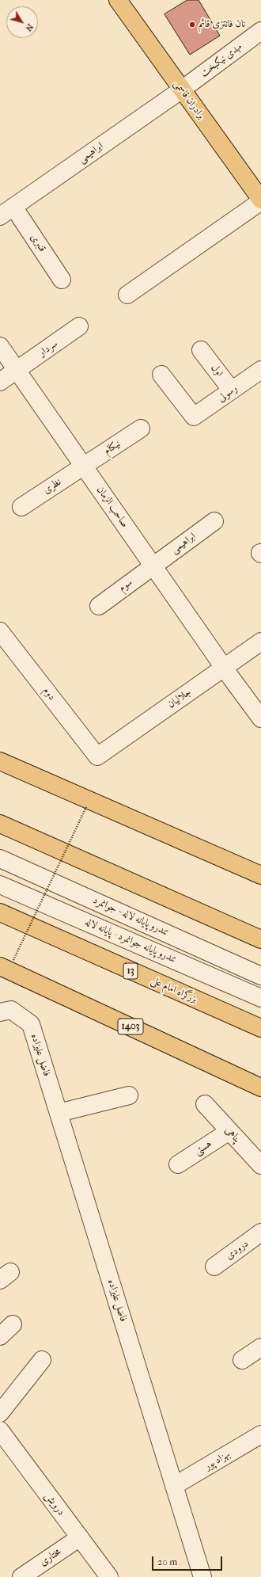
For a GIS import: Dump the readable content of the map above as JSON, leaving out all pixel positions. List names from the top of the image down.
{
  "streets": {
    "main road": [
      "برادران قاسمی",
      "13",
      "بزرگراه امام علی",
      "1403"
    ],
    "street": [
      "مهدی نیکبخت",
      "ابراهیمی",
      "قنبری",
      "سردار",
      "اول",
      "رسولی",
      "نیکنام",
      "نظری",
      "صاحب الزمان",
      "سوم",
      "دوم",
      "جلالیان",
      "تندرو پایانه لاله - جوانمرد",
      "تندرو پایانه جوانمرد - پایانه لاله",
      "فاضل علیزاده",
      "پناهی",
      "هستی",
      "درودی",
      "بهزاد پور",
      "درویش",
      "مختاری"
    ]
  },
  "crossings": [
    ["مهدی نیکبخت", "برادران قاسمی"],
    ["مهدی نیکبخت", "ابراهیمی"],
    ["برادران قاسمی", "ابراهیمی"],
    ["ابراهیمی", "قنبری"],
    ["ابراهیمی", "صاحب الزمان"],
    ["ابراهیمی", "سوم"],
    ["سردار", "صاحب الزمان"],
    ["اول", "رسولی"],
    ["نیکنام", "نظری"],
    ["نیکنام", "صاحب الزمان"],
    ["نظری", "صاحب الزمان"],
    ["صاحب الزمان", "سوم"],
    ["صاحب الزمان", "جلالیان"],
    ["دوم", "جلالیان"],
    ["فاضل علیزاده", "بهزاد پور"],
    ["پناهی", "هستی"],
    ["درویش", "مختاری"]
  ],
  "places": ["نان فانتزی قائم"],
  "scale_bar": "20 m",
  "north": "bottom right"
}
